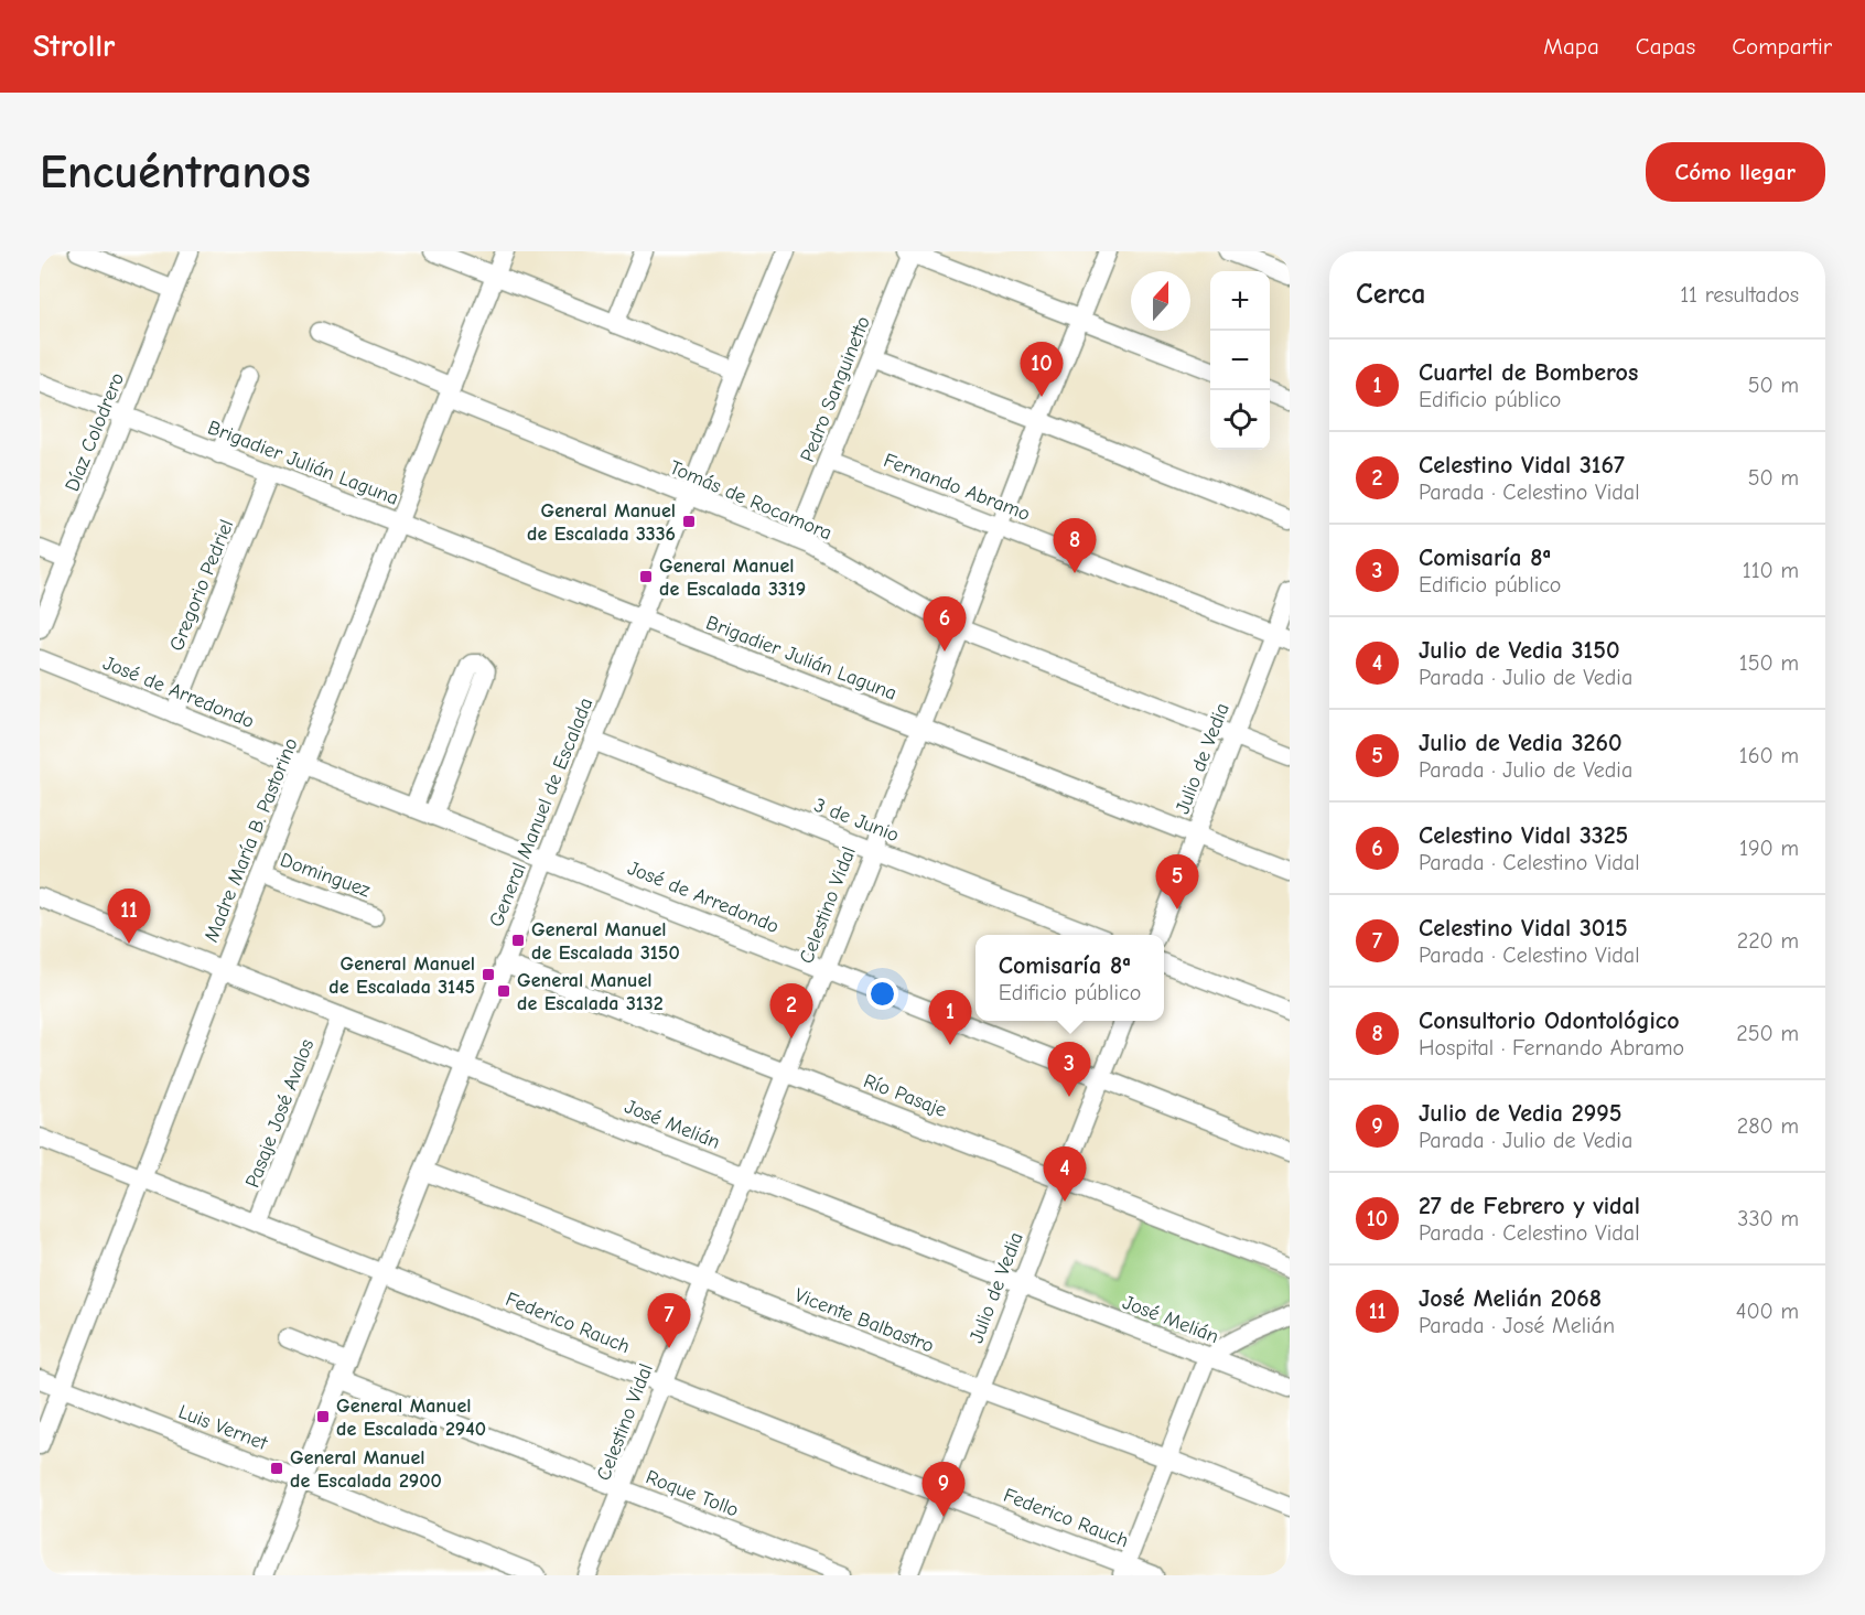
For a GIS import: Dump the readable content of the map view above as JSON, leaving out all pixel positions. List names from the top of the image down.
{
  "streets": {
    "street": [
      "Pedro Sanguinetto",
      "Díaz Colodrero",
      "Brigadier Julián Laguna",
      "Fernando Abramo",
      "Tomás de Rocamora",
      "Gregorio Pedriel",
      "José de Arredondo",
      "Julio de Vedia",
      "General Manuel de Escalada",
      "3 de Junio",
      "Madre María B. Pastorino",
      "Dominguez",
      "Celestino Vidal",
      "Río Pasaje",
      "Pasaje José Avalos",
      "José Melián",
      "Vicente Balbastro",
      "Federico Rauch",
      "Luis Vernet",
      "Roque Tollo"
    ]
  },
  "crossings": [
    ["Pedro Sanguinetto", "Fernando Abramo"],
    ["Pedro Sanguinetto", "Tomás de Rocamora"],
    ["Díaz Colodrero", "Brigadier Julián Laguna"],
    ["Brigadier Julián Laguna", "Gregorio Pedriel"],
    ["Brigadier Julián Laguna", "Julio de Vedia"],
    ["Brigadier Julián Laguna", "General Manuel de Escalada"],
    ["Brigadier Julián Laguna", "Madre María B. Pastorino"],
    ["Brigadier Julián Laguna", "Celestino Vidal"],
    ["Fernando Abramo", "Julio de Vedia"],
    ["Fernando Abramo", "Celestino Vidal"],
    ["Tomás de Rocamora", "Julio de Vedia"],
    ["Tomás de Rocamora", "General Manuel de Escalada"],
    ["Tomás de Rocamora", "Madre María B. Pastorino"],
    ["Tomás de Rocamora", "Celestino Vidal"],
    ["Gregorio Pedriel", "José de Arredondo"],
    ["José de Arredondo", "Julio de Vedia"],
    ["José de Arredondo", "General Manuel de Escalada"],
    ["José de Arredondo", "Madre María B. Pastorino"],
    ["José de Arredondo", "Celestino Vidal"],
    ["Julio de Vedia", "Río Pasaje"],
    ["Julio de Vedia", "José Melián"],
    ["Julio de Vedia", "Vicente Balbastro"],
    ["Julio de Vedia", "Federico Rauch"],
    ["General Manuel de Escalada", "3 de Junio"],
    ["General Manuel de Escalada", "Río Pasaje"],
    ["General Manuel de Escalada", "José Melián"],
    ["General Manuel de Escalada", "Vicente Balbastro"],
    ["General Manuel de Escalada", "Federico Rauch"],
    ["General Manuel de Escalada", "Luis Vernet"],
    ["General Manuel de Escalada", "Roque Tollo"],
    ["3 de Junio", "Celestino Vidal"],
    ["Madre María B. Pastorino", "Dominguez"],
    ["Madre María B. Pastorino", "José Melián"],
    ["Madre María B. Pastorino", "Federico Rauch"],
    ["Madre María B. Pastorino", "Luis Vernet"],
    ["Celestino Vidal", "Río Pasaje"],
    ["Celestino Vidal", "José Melián"],
    ["Celestino Vidal", "Vicente Balbastro"],
    ["Celestino Vidal", "Federico Rauch"],
    ["Celestino Vidal", "Roque Tollo"],
    ["Pasaje José Avalos", "José Melián"],
    ["Pasaje José Avalos", "Federico Rauch"]
  ],
  "places": {
    "transit": [
      "General Manuel de Escalada 3336",
      "General Manuel de Escalada 3319",
      "General Manuel de Escalada 3150",
      "General Manuel de Escalada 3145",
      "General Manuel de Escalada 3132",
      "General Manuel de Escalada 2940",
      "General Manuel de Escalada 2900"
    ]
  },
  "north": "top",
  "page": {
    "header": "Strollr",
    "nav": ["Mapa", "Capas", "Compartir"],
    "buttons": "Cómo llegar",
    "title": "Encuéntranos",
    "heading": ["Cerca", "11 resultados"],
    "map_buttons": ["+", "−"],
    "list": [
      {
        "mark": "1",
        "name": "Cuartel de Bomberos",
        "note": "Edificio público",
        "value": "50 m"
      },
      {
        "mark": "2",
        "name": "Celestino Vidal 3167",
        "note": "Parada · Celestino Vidal",
        "value": "50 m"
      },
      {
        "mark": "3",
        "name": "Comisaría 8ª",
        "note": "Edificio público",
        "value": "110 m"
      },
      {
        "mark": "4",
        "name": "Julio de Vedia 3150",
        "note": "Parada · Julio de Vedia",
        "value": "150 m"
      },
      {
        "mark": "5",
        "name": "Julio de Vedia 3260",
        "note": "Parada · Julio de Vedia",
        "value": "160 m"
      },
      {
        "mark": "6",
        "name": "Celestino Vidal 3325",
        "note": "Parada · Celestino Vidal",
        "value": "190 m"
      },
      {
        "mark": "7",
        "name": "Celestino Vidal 3015",
        "note": "Parada · Celestino Vidal",
        "value": "220 m"
      },
      {
        "mark": "8",
        "name": "Consultorio Odontológico",
        "note": "Hospital · Fernando Abramo",
        "value": "250 m"
      },
      {
        "mark": "9",
        "name": "Julio de Vedia 2995",
        "note": "Parada · Julio de Vedia",
        "value": "280 m"
      },
      {
        "mark": "10",
        "name": "27 de Febrero y vidal",
        "note": "Parada · Celestino Vidal",
        "value": "330 m"
      },
      {
        "mark": "11",
        "name": "José Melián 2068",
        "note": "Parada · José Melián",
        "value": "400 m"
      }
    ],
    "pins": [
      "10",
      "8",
      "6",
      "5",
      "11",
      "2",
      "1",
      "3",
      "4",
      "7",
      "9"
    ],
    "popup": ["Comisaría 8ª", "Edificio público"]
  }
}
